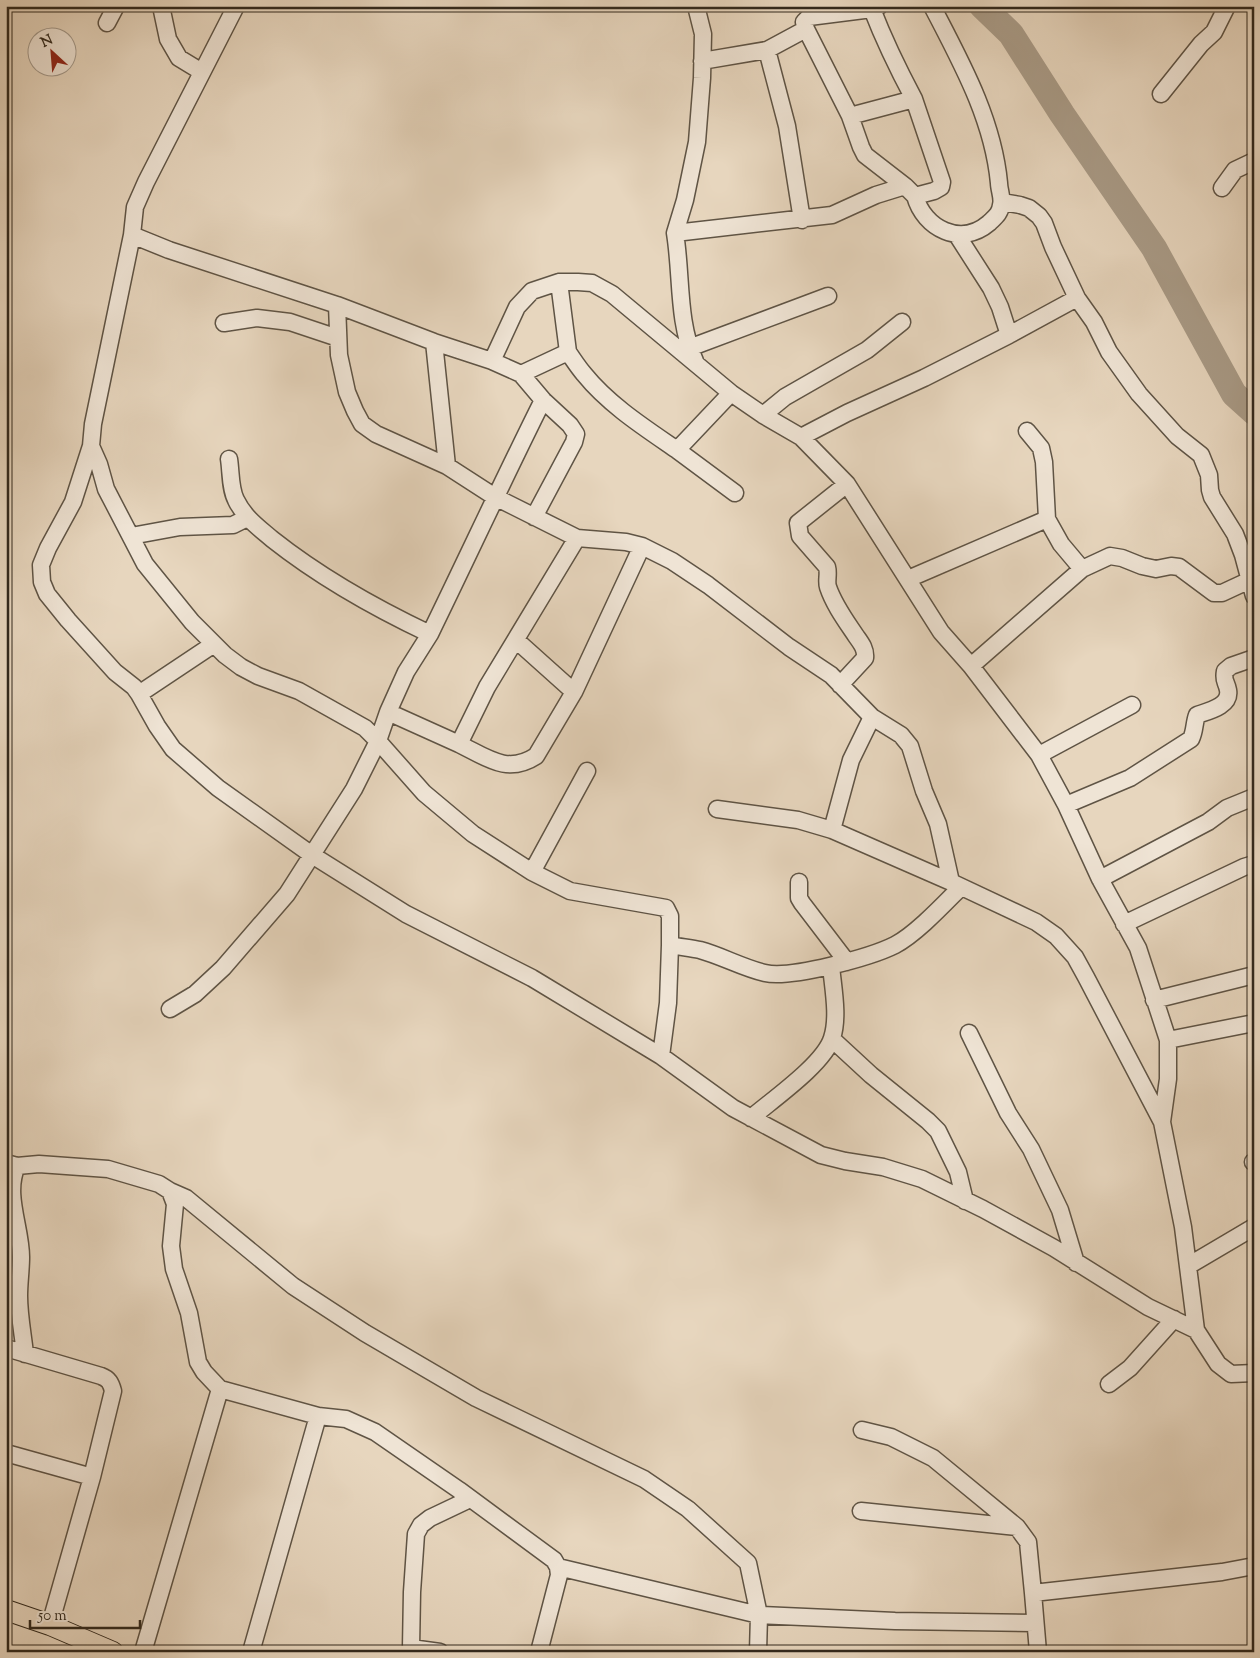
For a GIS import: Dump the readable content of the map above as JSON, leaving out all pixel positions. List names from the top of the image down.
{
  "scale_bar": "50 m",
  "north": "top left"
}
